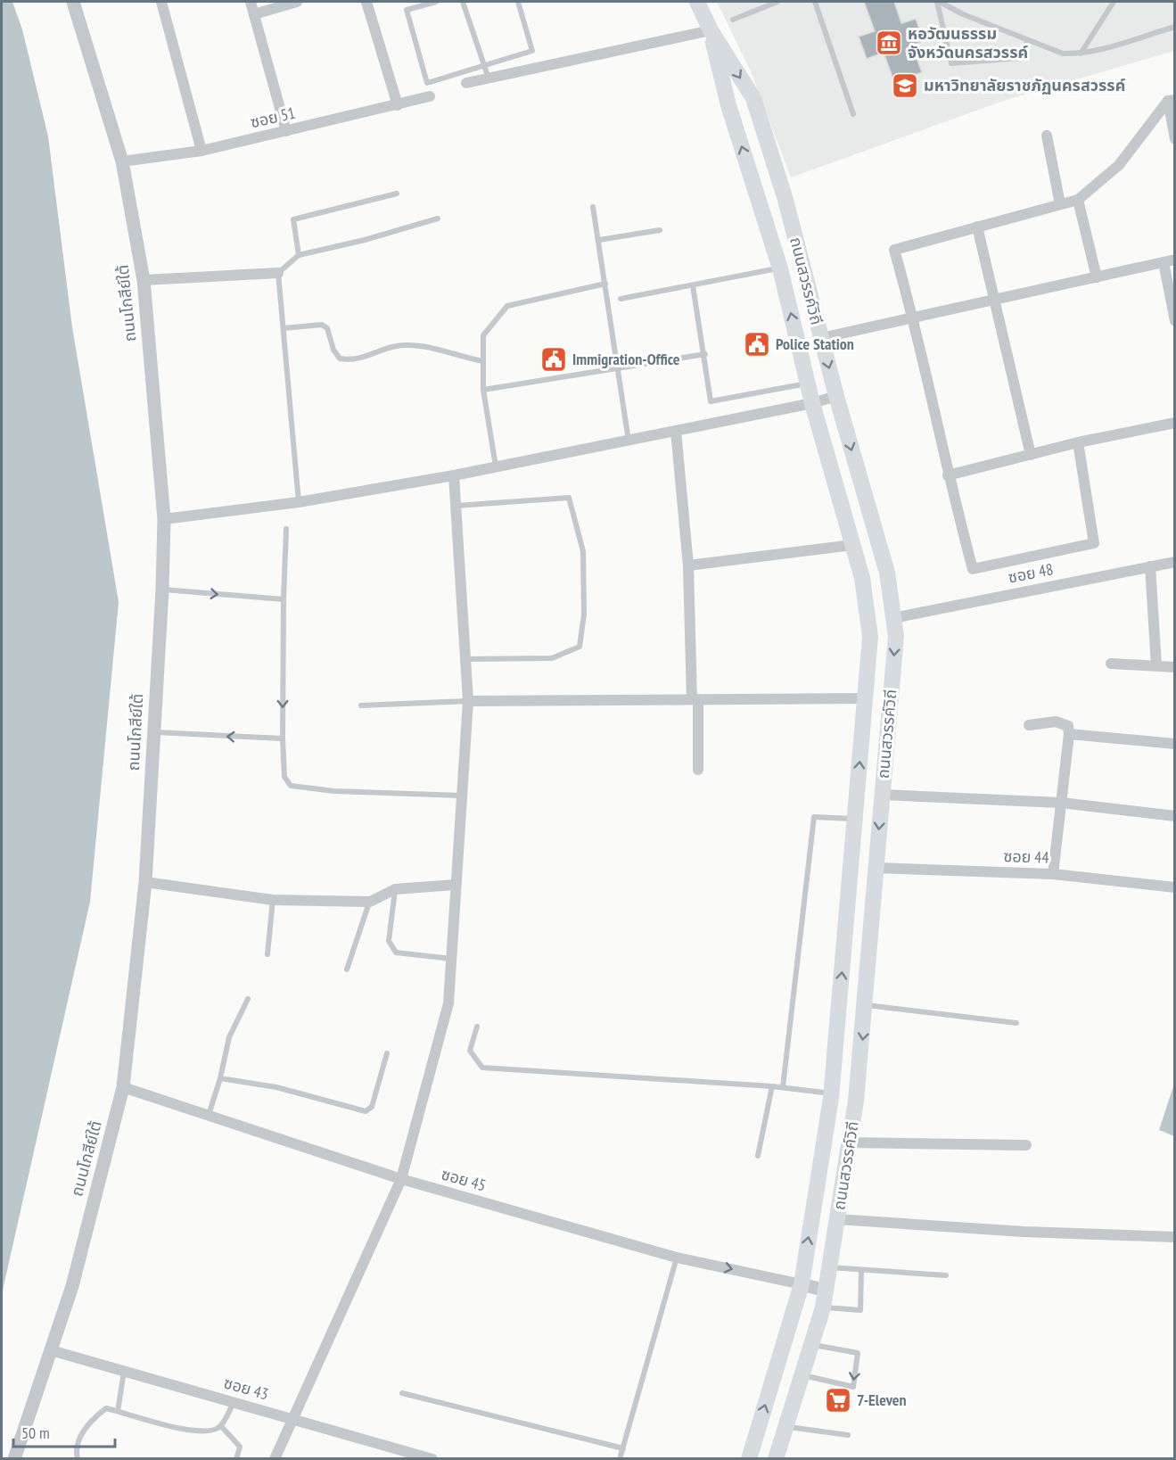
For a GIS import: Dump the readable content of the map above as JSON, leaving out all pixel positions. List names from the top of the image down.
{
  "streets": {
    "main road": ["ถนนสวรรค์วิถี"],
    "street": [
      "ซอย 51",
      "ถนนโกสีย์ใต้",
      "ซอย 48",
      "ซอย 44",
      "ซอย 45",
      "ซอย 43"
    ]
  },
  "crossings": [
    ["ซอย 51", "ถนนโกสีย์ใต้"],
    ["ถนนสวรรค์วิถี", "ซอย 48"],
    ["ถนนสวรรค์วิถี", "ซอย 44"],
    ["ถนนสวรรค์วิถี", "ซอย 45"],
    ["ถนนโกสีย์ใต้", "ซอย 45"],
    ["ถนนโกสีย์ใต้", "ซอย 43"]
  ],
  "places": {
    "museum": ["หอวัฒนธรรม จังหวัดนครสวรรค์"],
    "school or university": ["มหาวิทยาลัยราชภัฏนครสวรรค์"],
    "public building": ["Police Station", "Immigration-Office"],
    "supermarket": ["7-Eleven"]
  },
  "scale_bar": "50 m"
}
